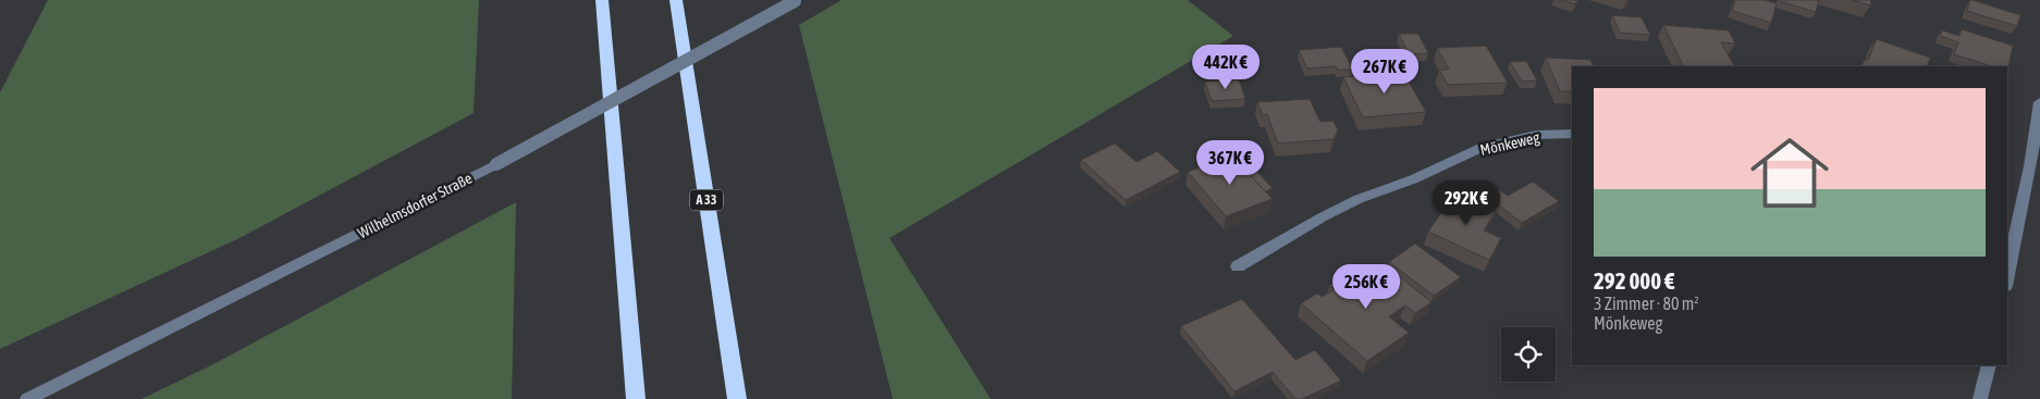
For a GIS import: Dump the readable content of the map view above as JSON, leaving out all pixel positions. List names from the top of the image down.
{
  "streets": {
    "highway": ["A 33"],
    "street": ["Mönkeweg", "Wilhelmsdorfer Straße"]
  },
  "page": {
    "price": [
      "442K €",
      "267K €",
      "367K €",
      "292K €",
      "256K €"
    ],
    "list": [
      {
        "name": "292 000 €",
        "note": "3 Zimmer · 80 m² · Mönkeweg"
      }
    ]
  }
}
